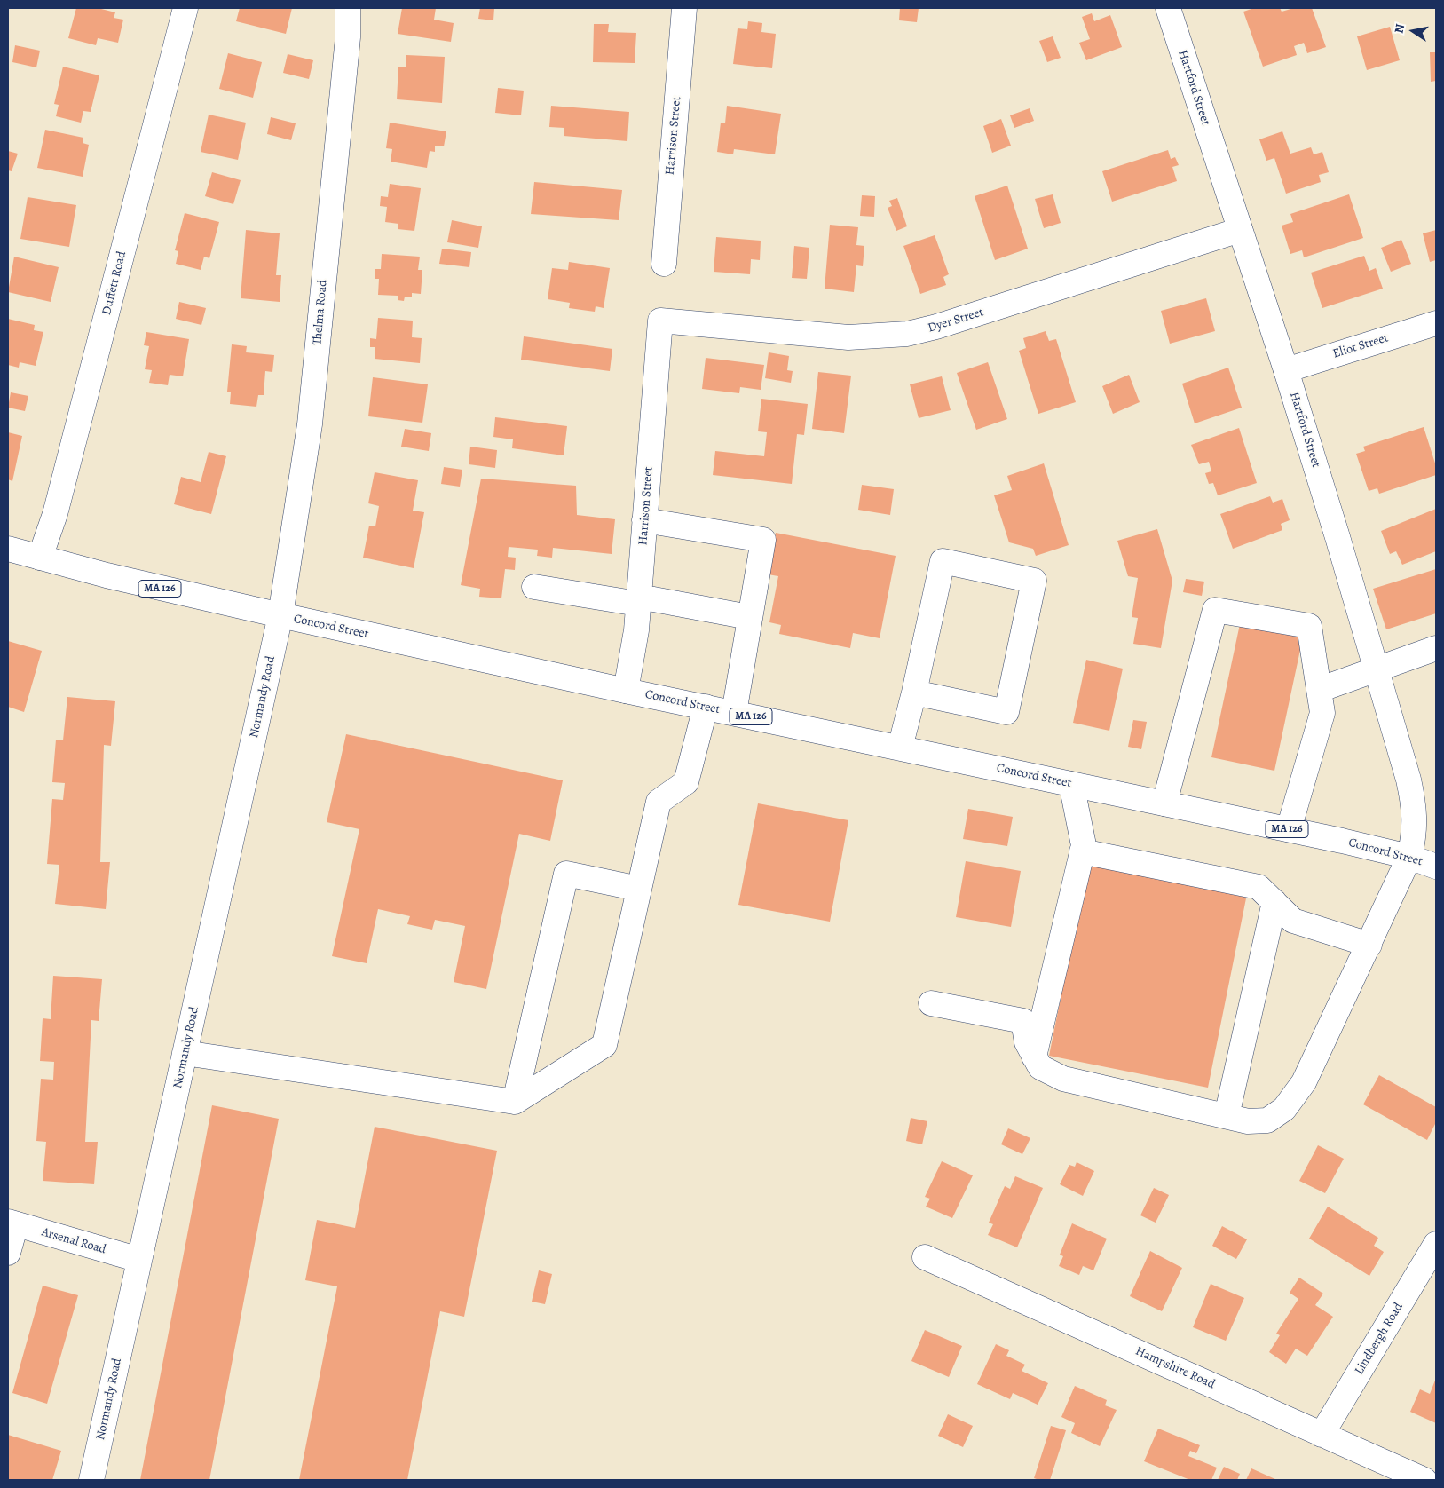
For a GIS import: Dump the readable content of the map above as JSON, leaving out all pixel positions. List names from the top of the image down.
{
  "streets": {
    "street": [
      "Hartford Street",
      "Harrison Street",
      "Duffett Road",
      "Thelma Road",
      "Dyer Street",
      "Eliot Street",
      "MA 126",
      "Concord Street",
      "Normandy Road",
      "Arsenal Road",
      "Lindbergh Road",
      "Hampshire Road"
    ]
  },
  "crossings": [
    ["Hartford Street", "Dyer Street"],
    ["Hartford Street", "Eliot Street"],
    ["Hartford Street", "Concord Street"],
    ["Harrison Street", "Dyer Street"],
    ["Harrison Street", "Concord Street"],
    ["Duffett Road", "Concord Street"],
    ["Thelma Road", "Concord Street"],
    ["Thelma Road", "Normandy Road"],
    ["Concord Street", "Normandy Road"],
    ["Normandy Road", "Arsenal Road"],
    ["Lindbergh Road", "Hampshire Road"]
  ],
  "north": "left"
}
